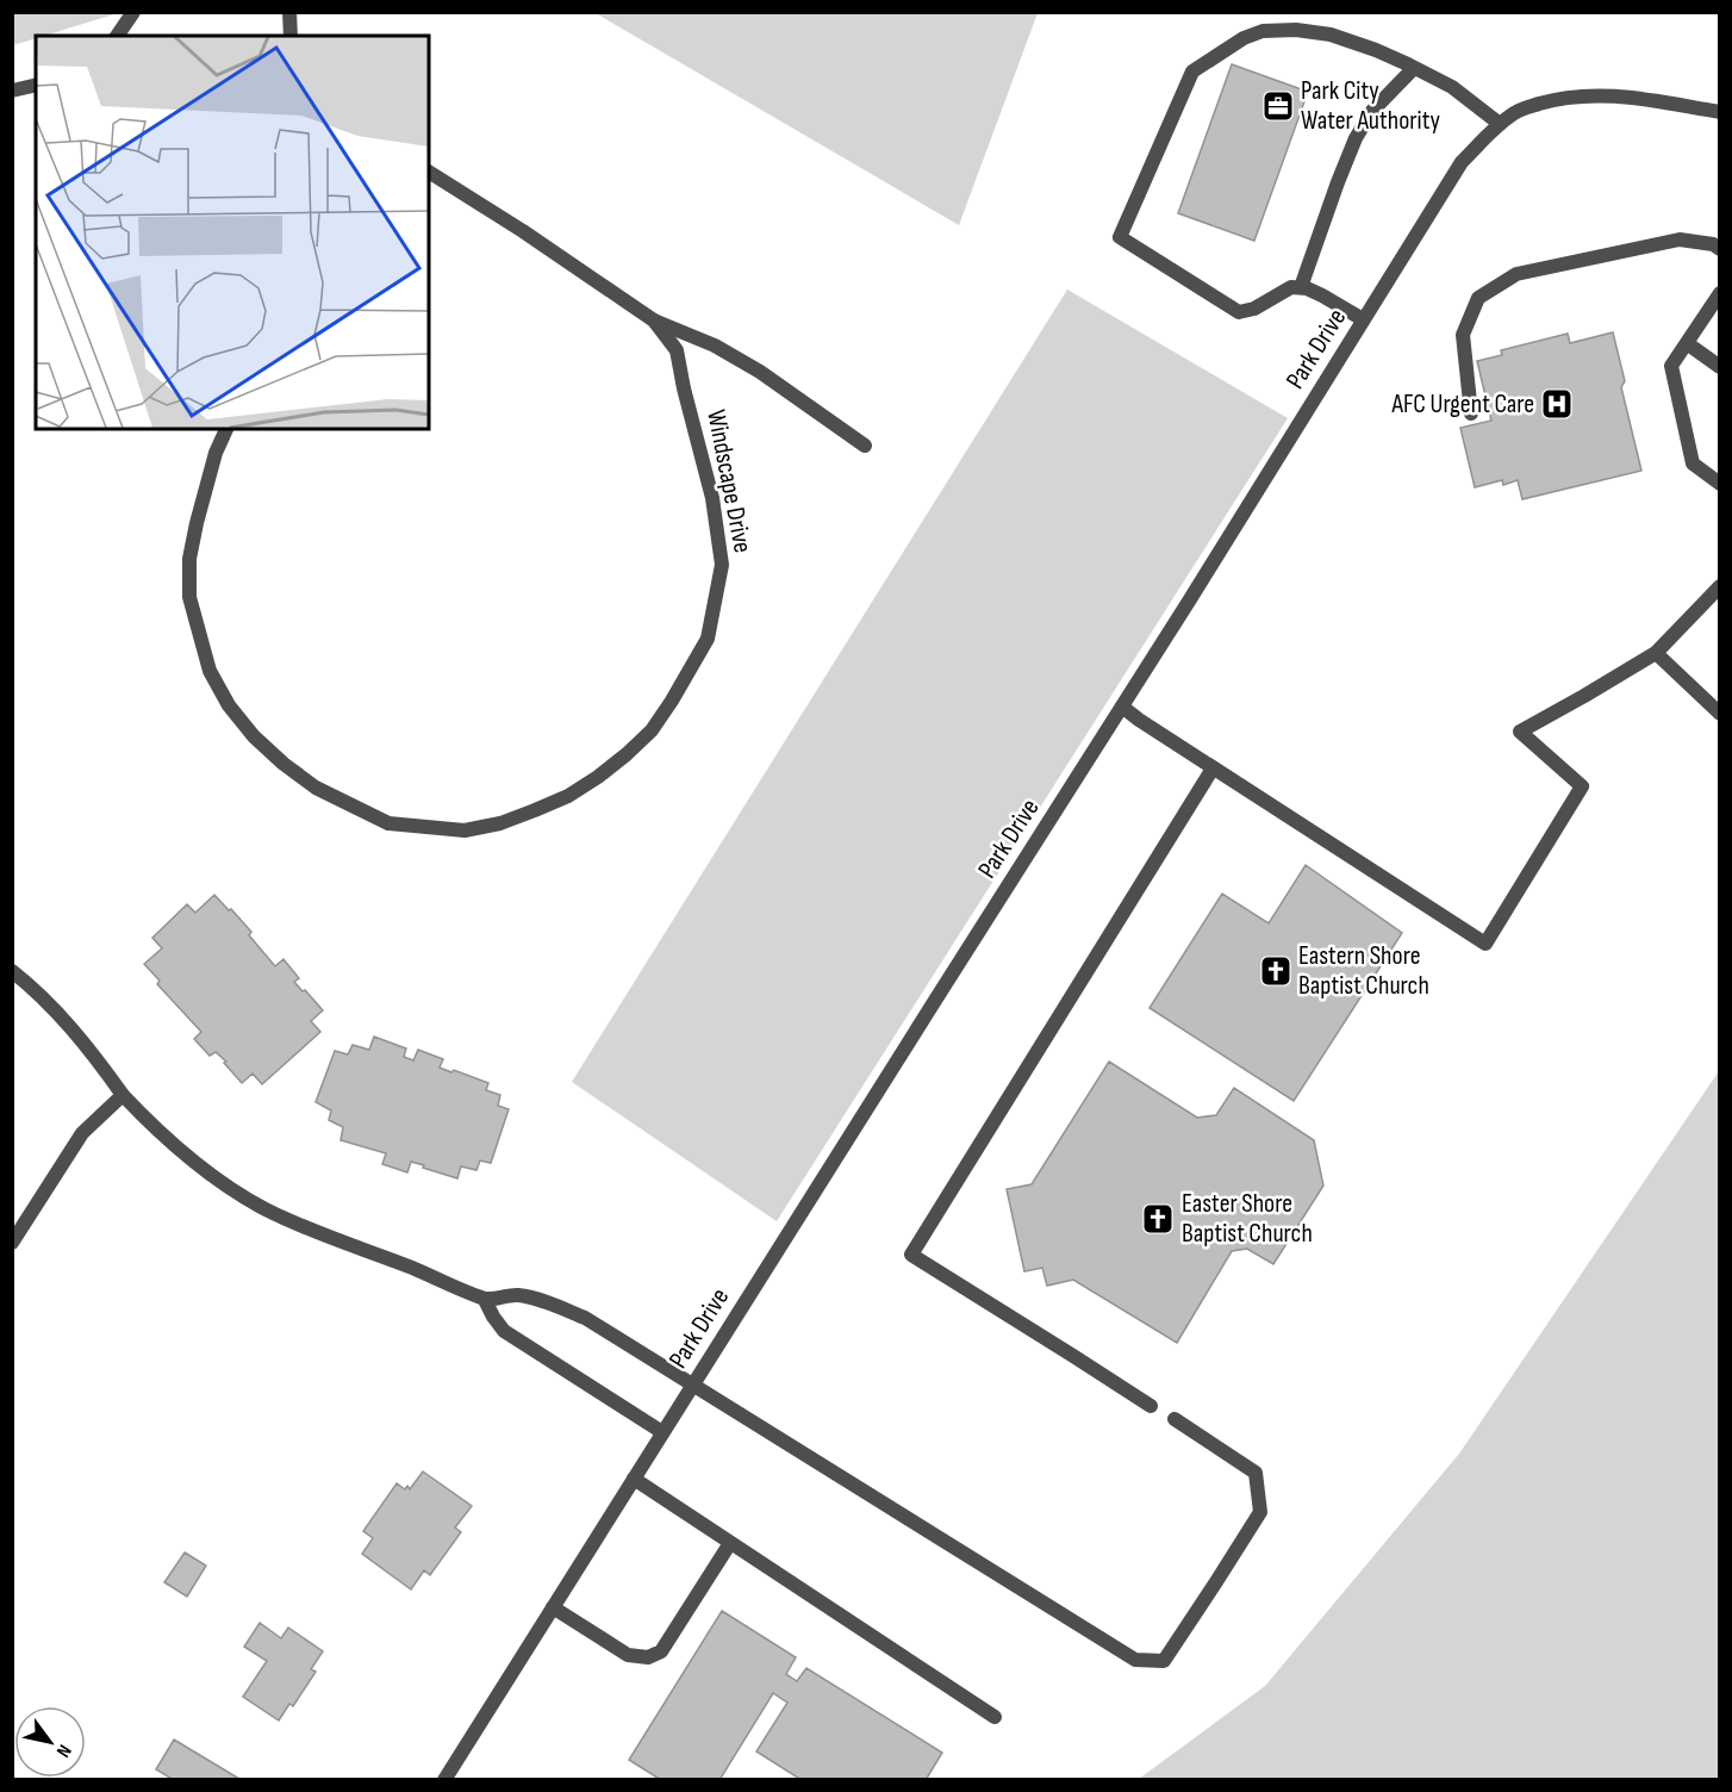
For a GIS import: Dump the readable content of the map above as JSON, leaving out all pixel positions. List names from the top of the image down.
{
  "streets": {
    "street": ["Park Drive", "Windscape Drive"]
  },
  "places": {
    "office": ["Park City Water Authority"],
    "hospital": ["AFC Urgent Care"],
    "church": ["Eastern Shore Baptist Church", "Easter Shore Baptist Church"]
  },
  "north": "bottom right"
}
